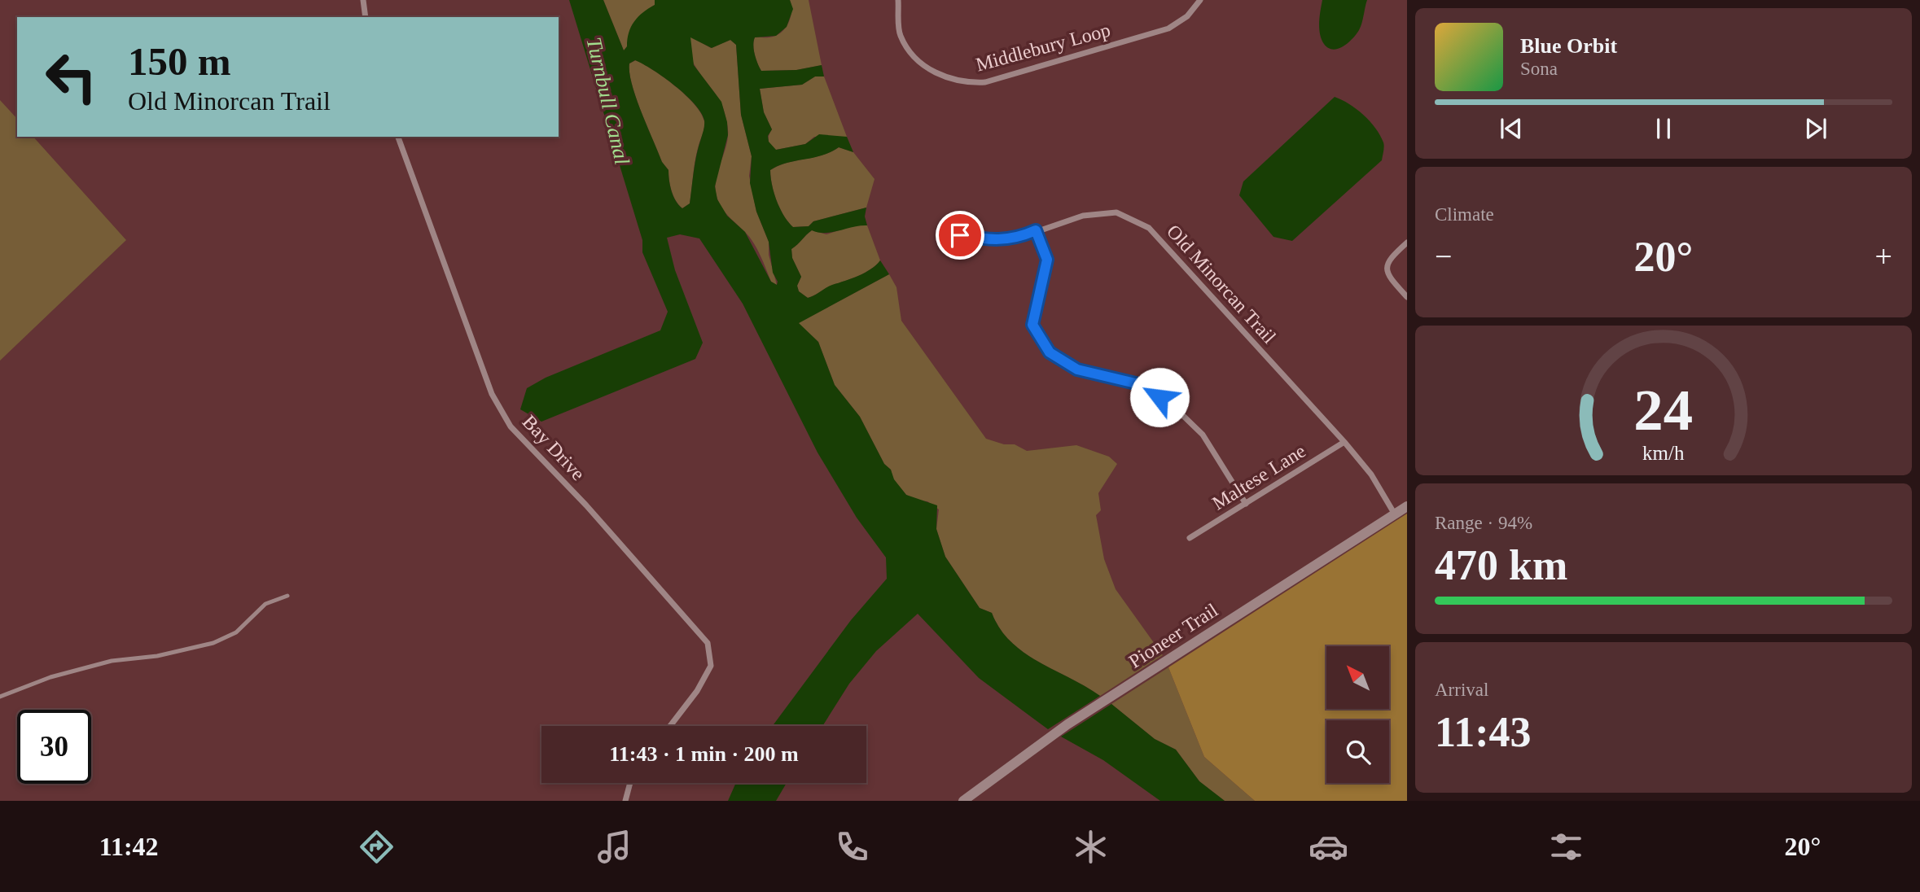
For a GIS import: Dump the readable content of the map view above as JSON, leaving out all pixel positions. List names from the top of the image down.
{
  "streets": {
    "street": [
      "Middlebury Loop",
      "Old Minorcan Trail",
      "Bay Drive",
      "Maltese Lane",
      "Pioneer Trail"
    ]
  },
  "crossings": [
    ["Old Minorcan Trail", "Maltese Lane"],
    ["Old Minorcan Trail", "Pioneer Trail"]
  ],
  "water": ["Turnbull Canal"],
  "north": "top left",
  "page": {
    "turn": ["150 m", "Old Minorcan Trail"],
    "song": ["Blue Orbit", "Sona"],
    "tile": [
      "Climate",
      ["Range · 94%", "470 km"],
      ["Arrival", "11:43"]
    ],
    "heat": ["−", "20°", "+"],
    "limit": "30",
    "trip": "11:43 · 1 min · 200 m",
    "tabs": ["11:42", "20°"],
    "gauge": ["24", "km/h"]
  }
}
